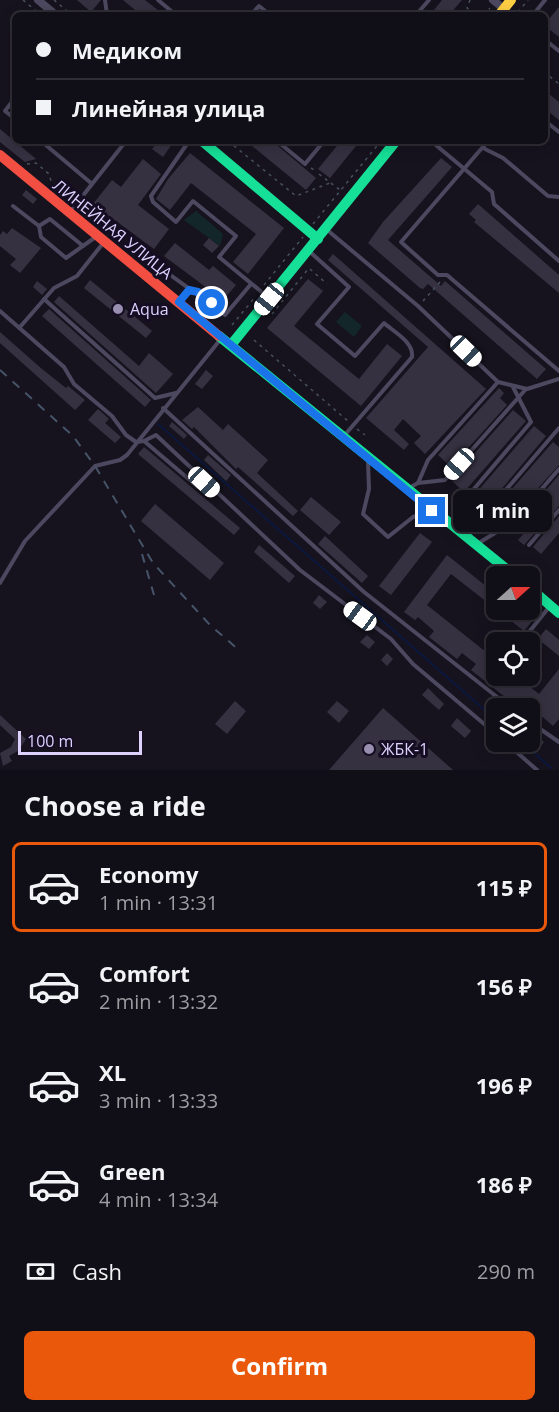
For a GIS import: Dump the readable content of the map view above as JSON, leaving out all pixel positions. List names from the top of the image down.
{
  "streets": {
    "main road": ["ЛИНЕЙНАЯ УЛИЦА"]
  },
  "places": ["Aqua", "ЖБК-1"],
  "scale_bar": "100 m",
  "north": "right",
  "page": {
    "banner": ["Медиком", "Линейная улица"],
    "bubble": "1 min",
    "scale": "100 m",
    "heading": "Choose a ride",
    "list": [
      {
        "name": "Economy",
        "note": "1 min · 13:31",
        "value": "115 ₽"
      },
      {
        "name": "Comfort",
        "note": "2 min · 13:32",
        "value": "156 ₽"
      },
      {
        "name": "XL",
        "note": "3 min · 13:33",
        "value": "196 ₽"
      },
      {
        "name": "Green",
        "note": "4 min · 13:34",
        "value": "186 ₽"
      }
    ],
    "pay": ["Cash", "290 m"],
    "buttons": "Confirm"
  }
}
